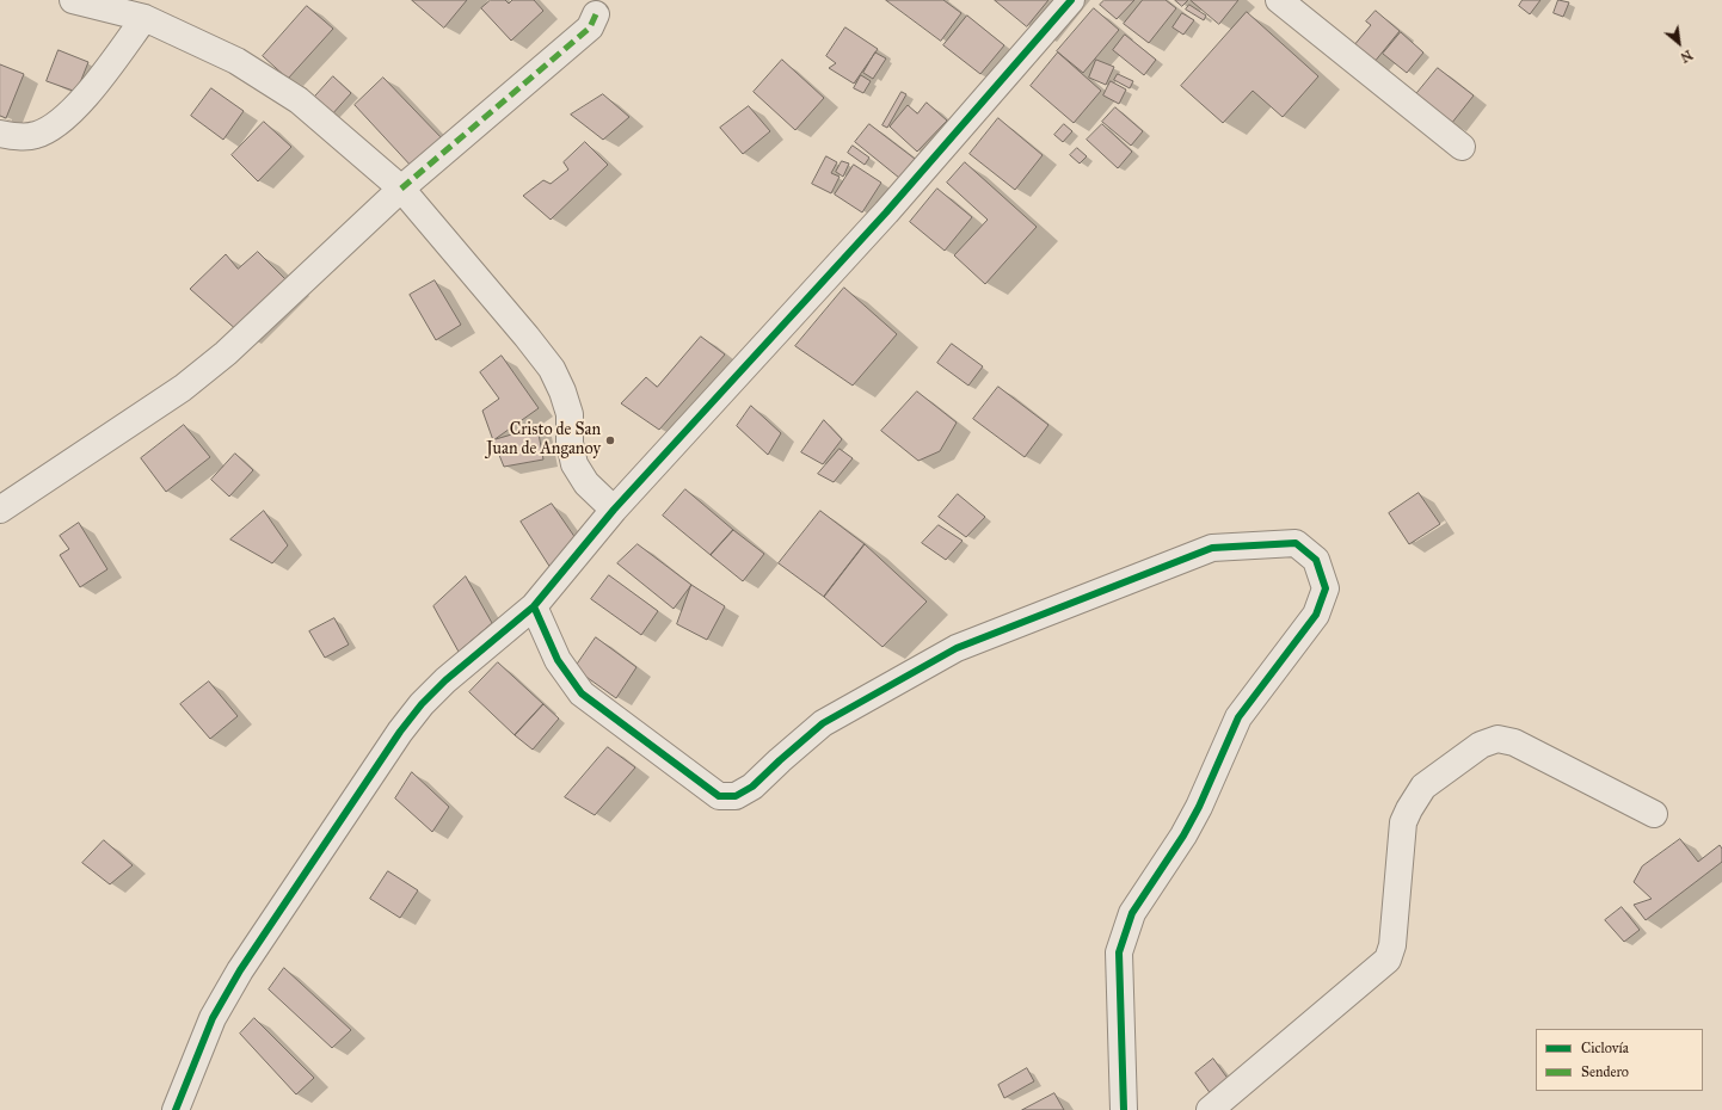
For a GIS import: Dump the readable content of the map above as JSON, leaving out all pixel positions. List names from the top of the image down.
{
  "places": ["Cristo de San Juan de Anganoy"],
  "legend": ["Ciclovía", "Sendero"],
  "north": "bottom right"
}
